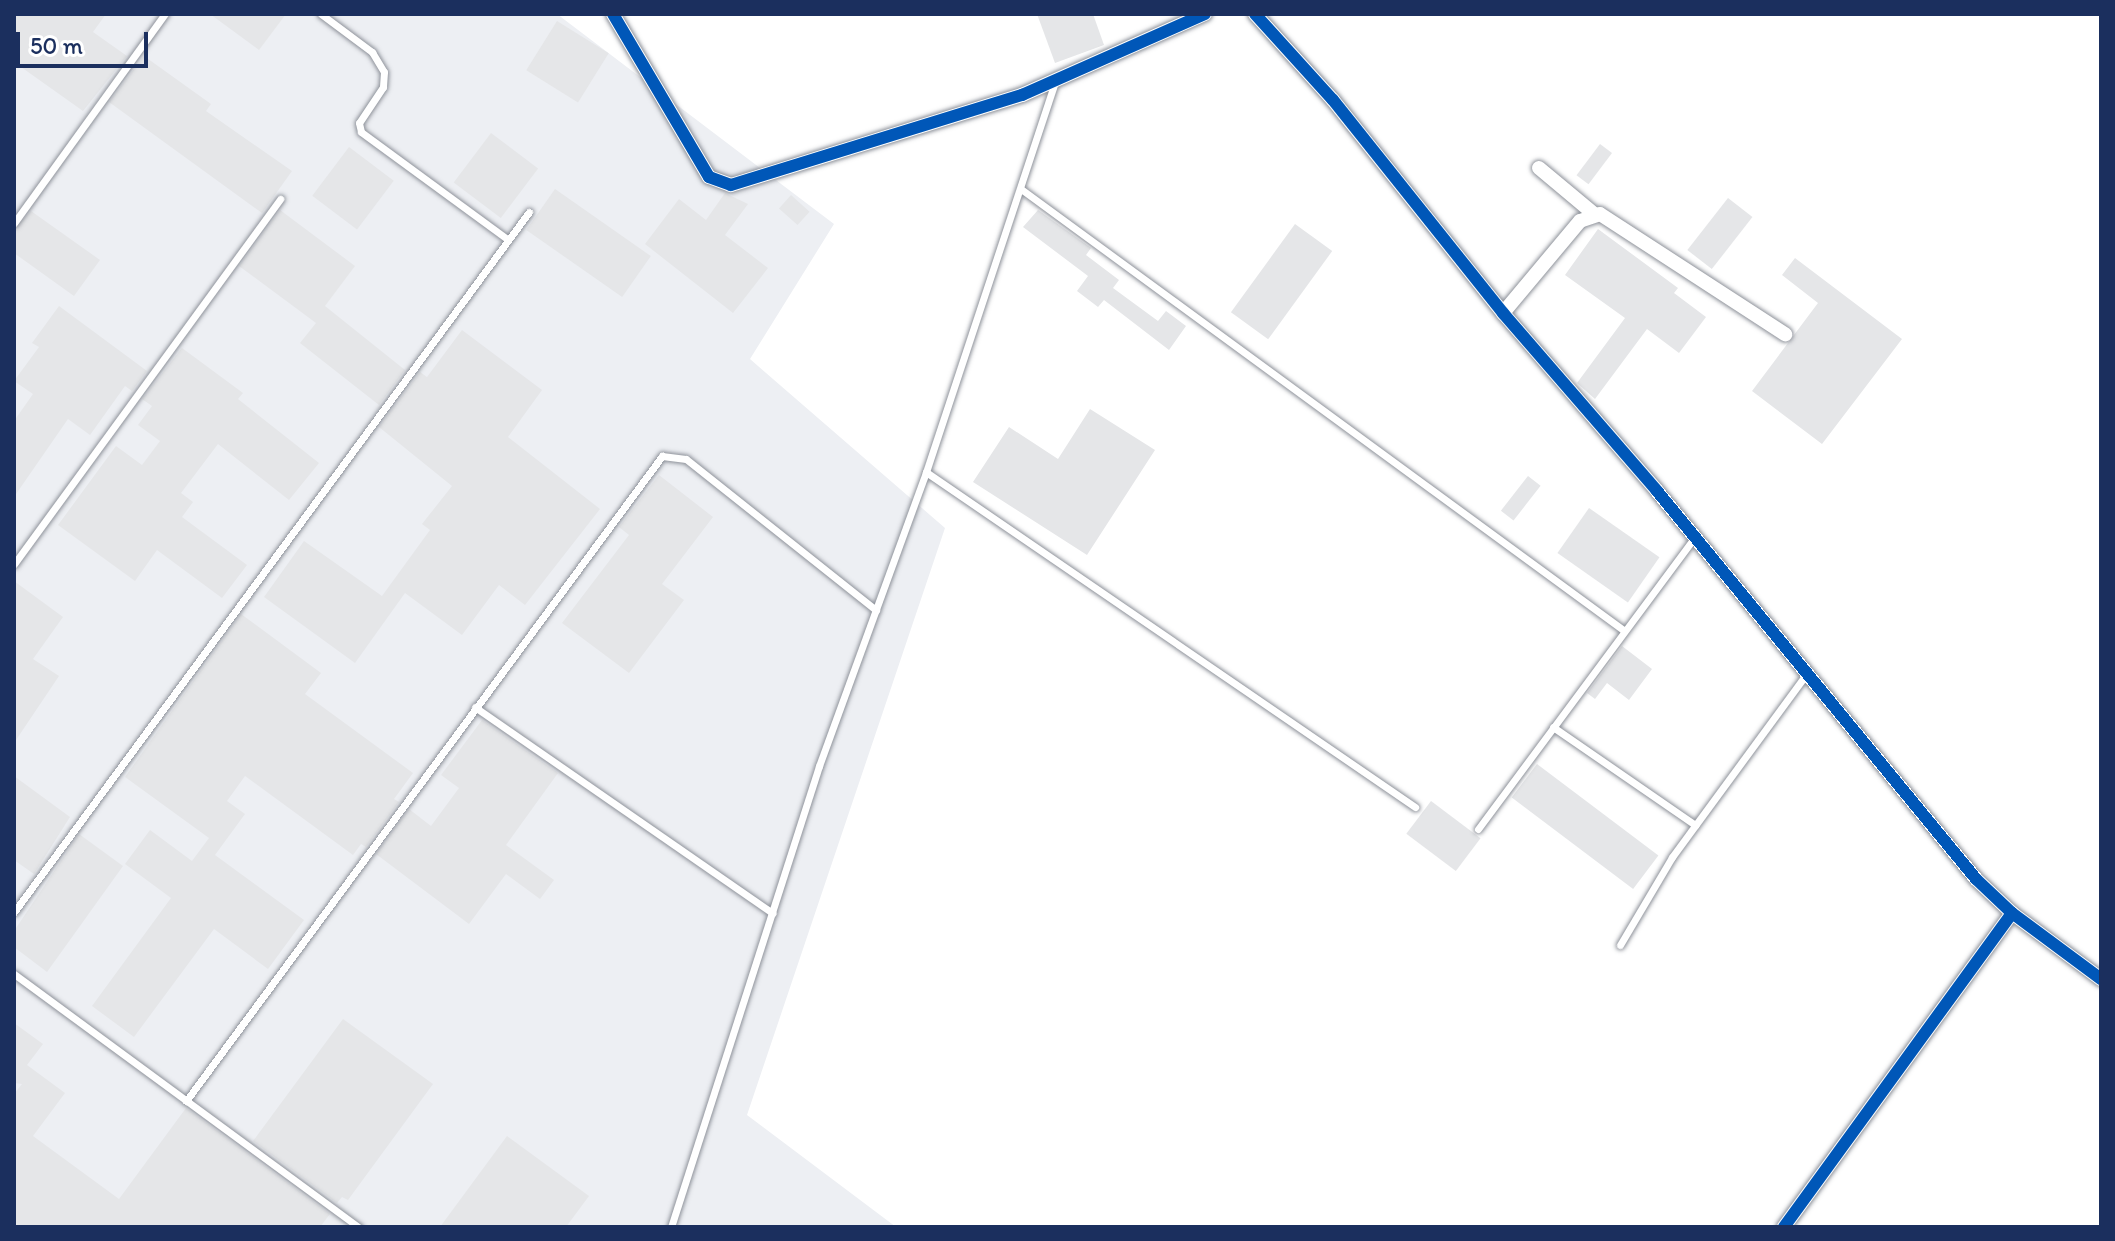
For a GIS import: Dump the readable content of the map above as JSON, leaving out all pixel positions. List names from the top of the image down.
{
  "scale_bar": "50 m"
}
